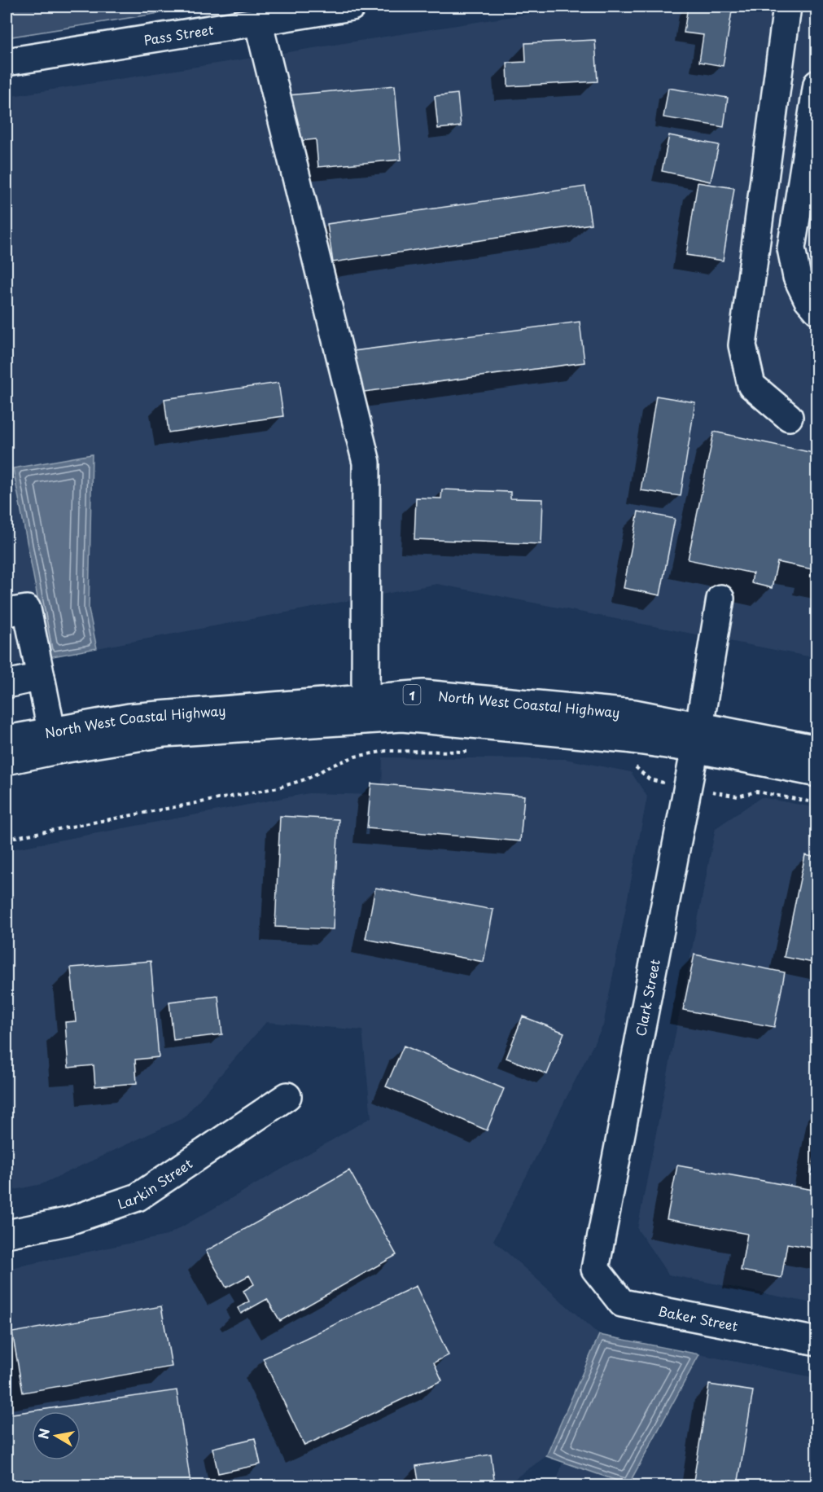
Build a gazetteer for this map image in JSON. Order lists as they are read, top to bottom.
{
  "streets": {
    "main road": [
      "Pass Street",
      "1",
      "North West Coastal Highway",
      "Clark Street",
      "Larkin Street",
      "Baker Street"
    ]
  },
  "crossings": [
    ["North West Coastal Highway", "Clark Street"],
    ["Clark Street", "Baker Street"]
  ],
  "north": "left"
}
